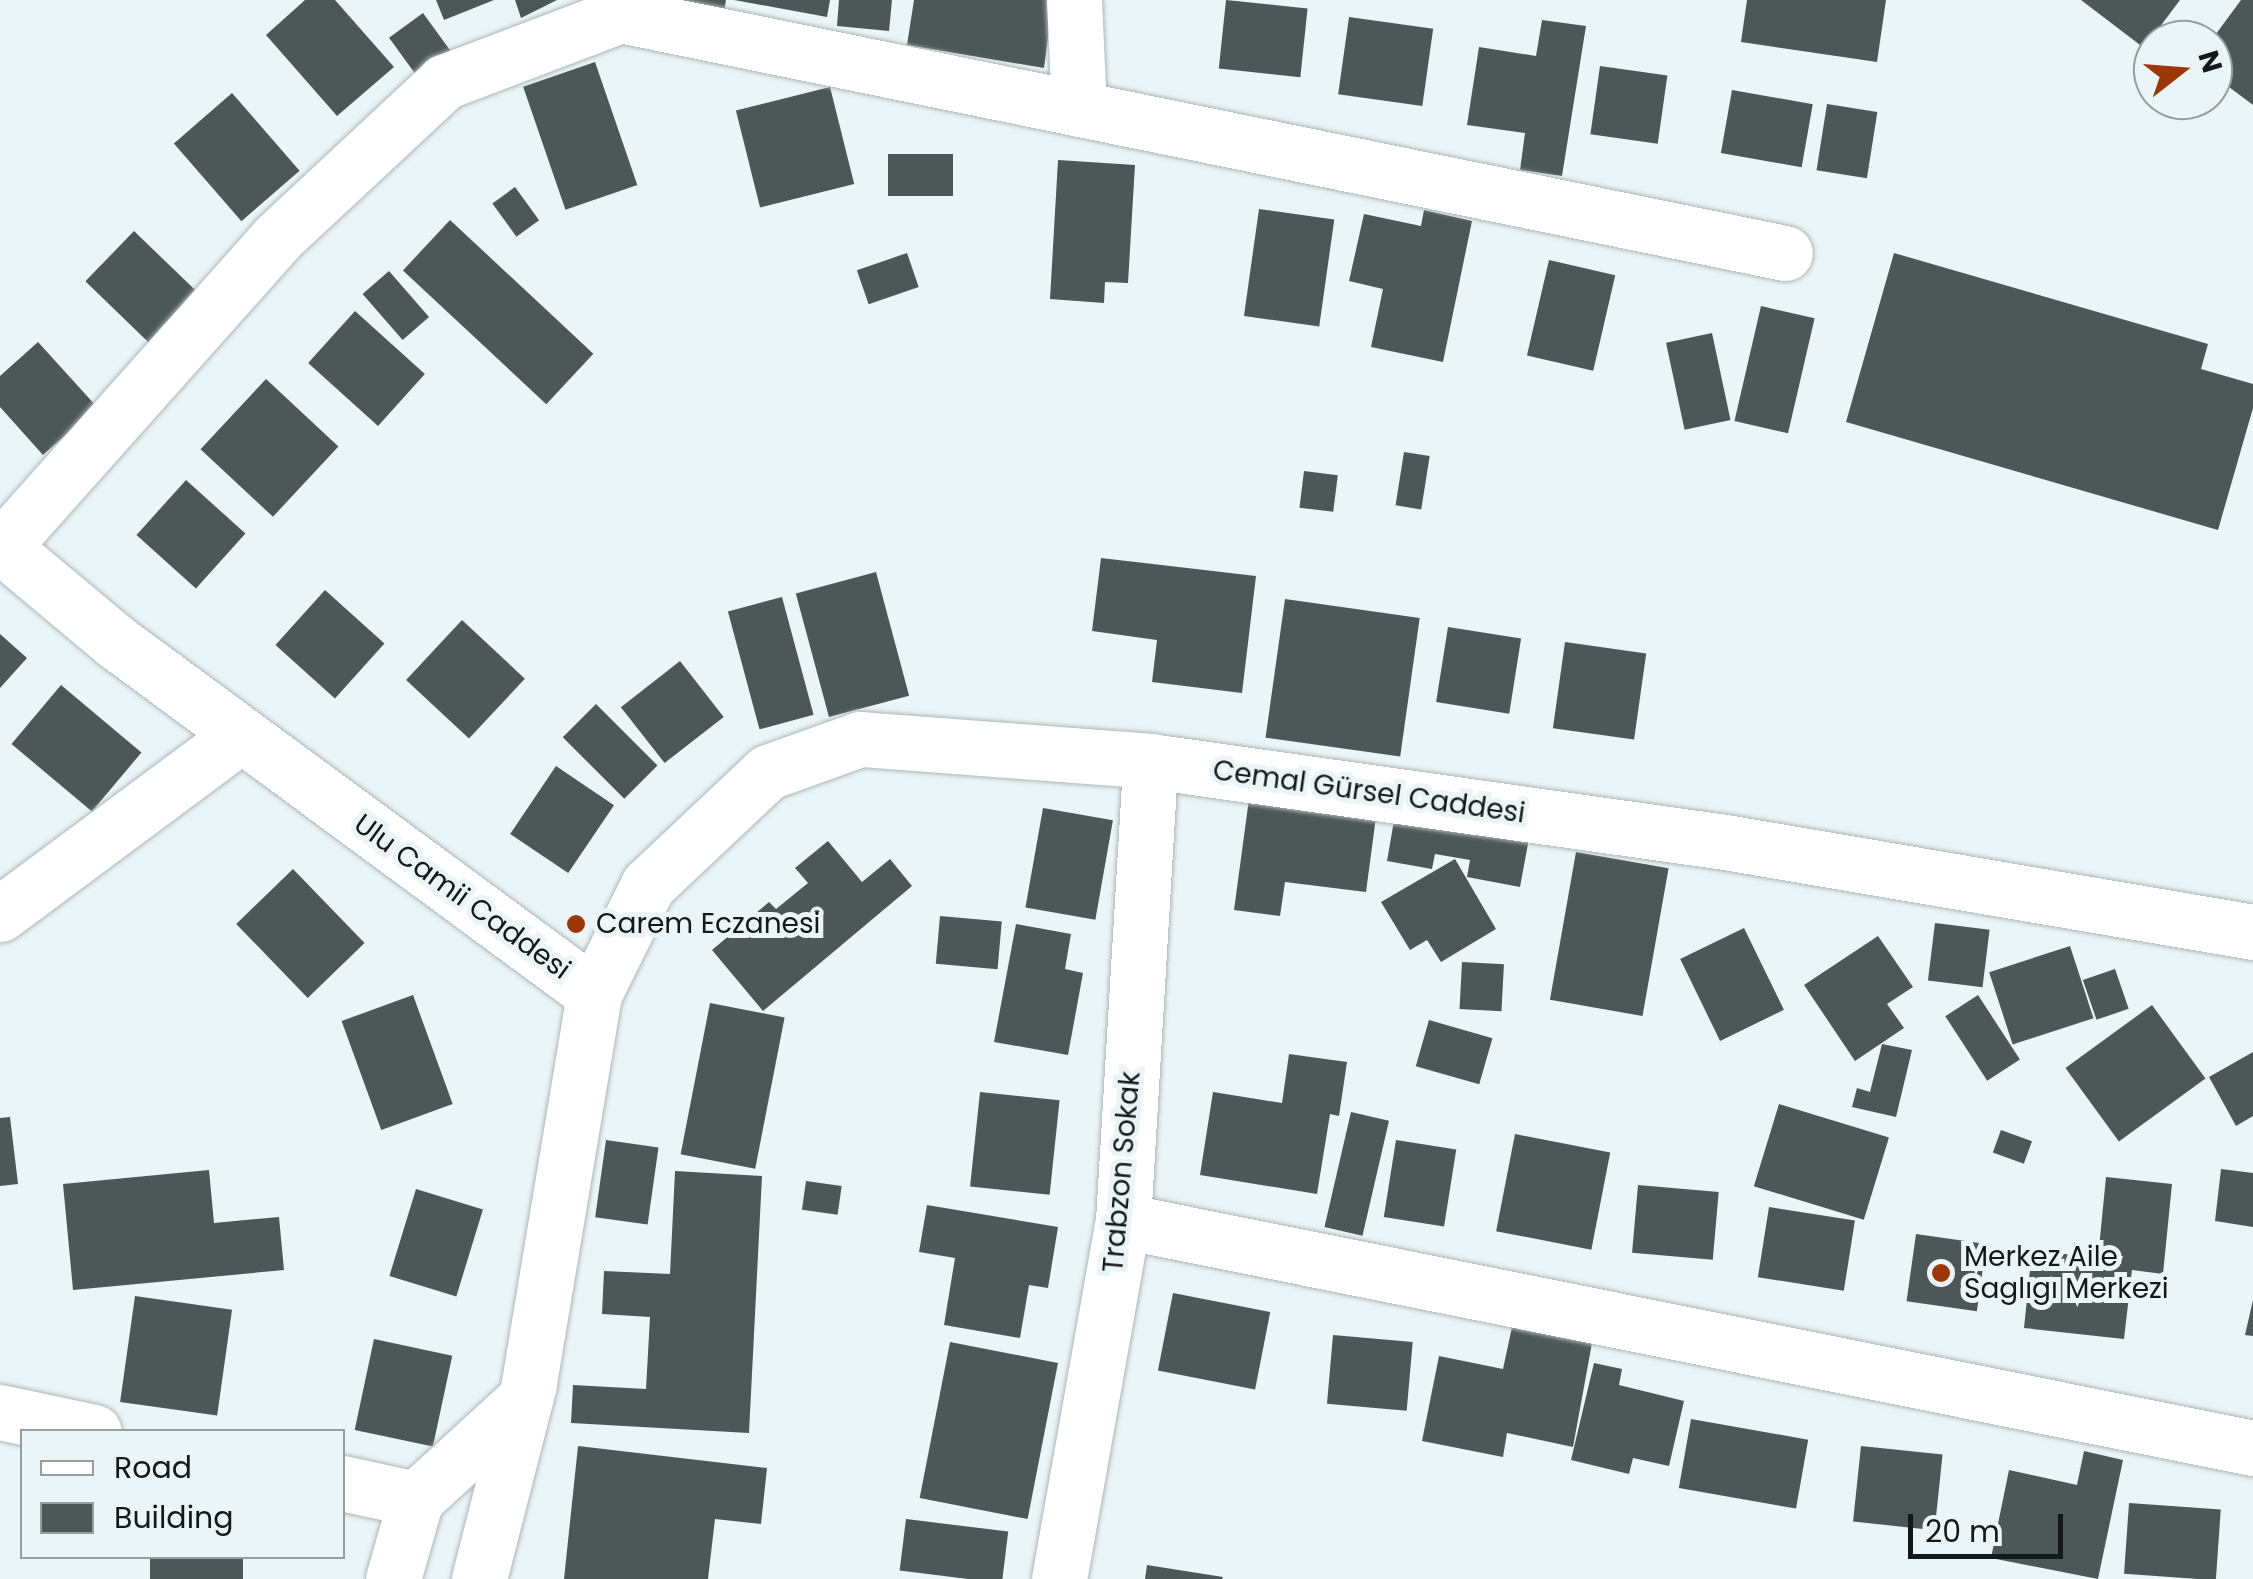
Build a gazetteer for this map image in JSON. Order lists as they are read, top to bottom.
{
  "streets": {
    "street": ["Cemal Gürsel Caddesi", "Ulu Camii Caddesi", "Trabzon Sokak"]
  },
  "crossings": [
    ["Cemal Gürsel Caddesi", "Ulu Camii Caddesi"],
    ["Cemal Gürsel Caddesi", "Trabzon Sokak"]
  ],
  "places": ["Carem Eczanesi", "Merkez Aile Saglıgı Merkezi"],
  "legend": ["Road", "Building"],
  "scale_bar": "20 m",
  "north": "right"
}
